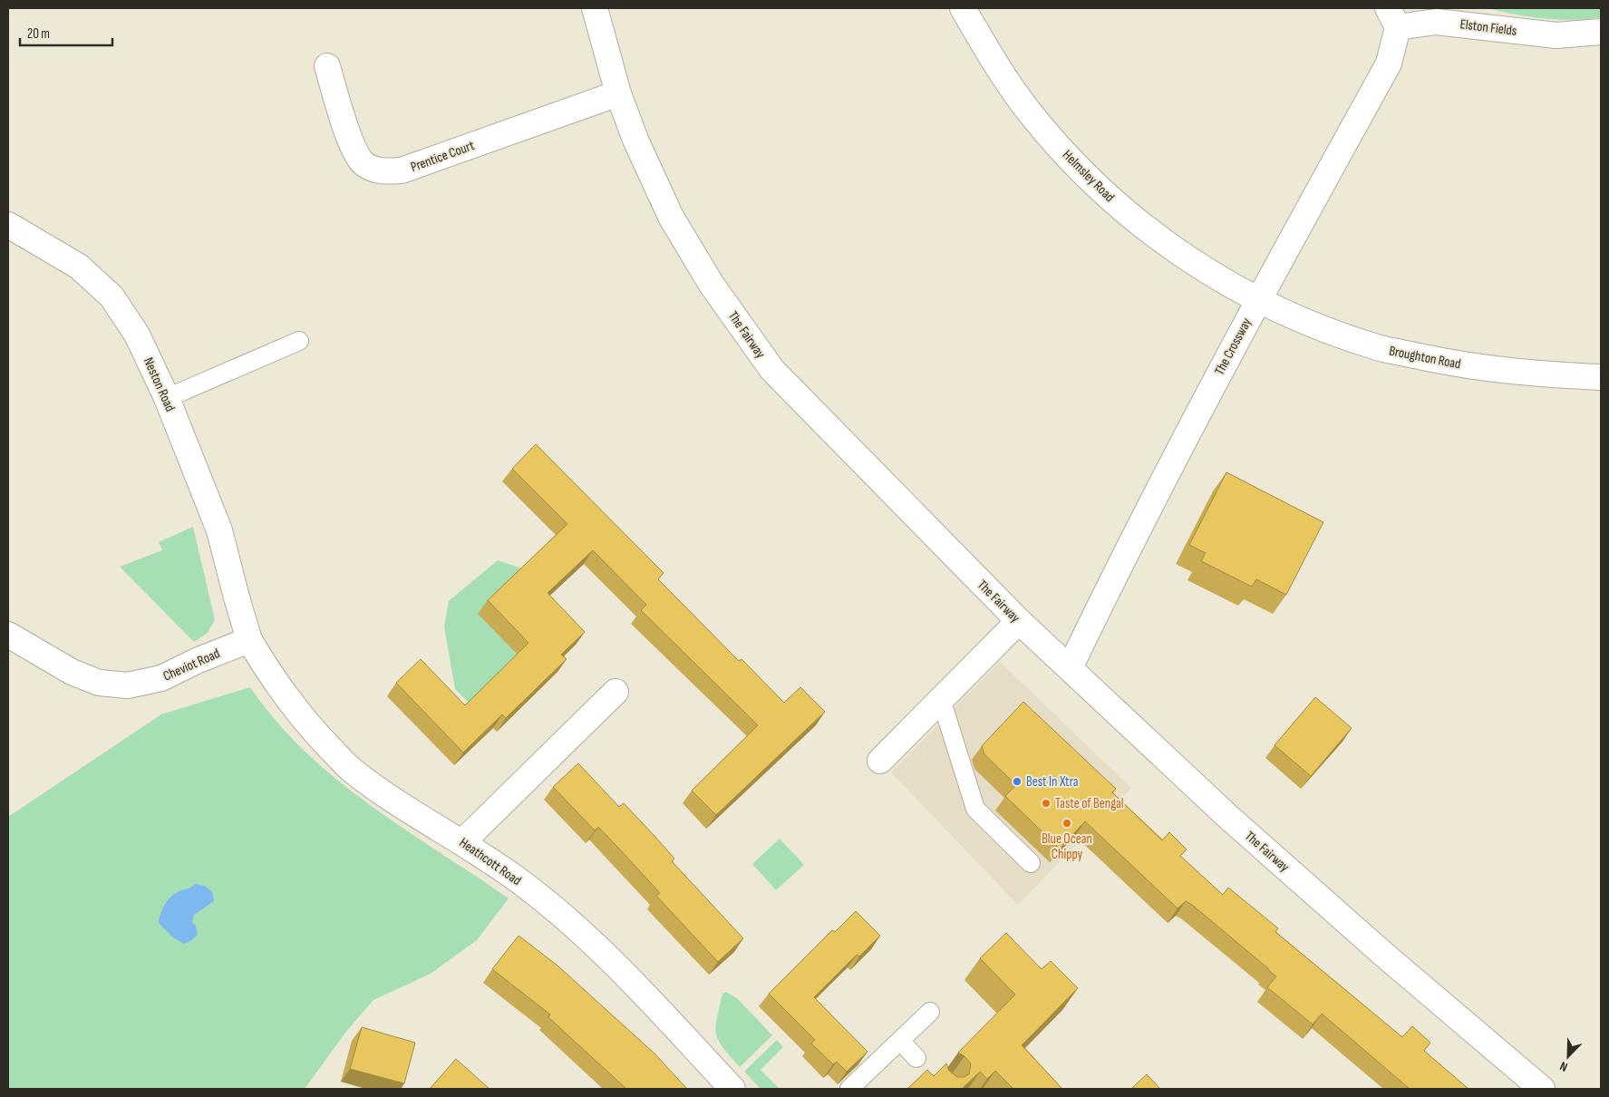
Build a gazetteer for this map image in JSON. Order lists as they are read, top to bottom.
{
  "streets": {
    "street": [
      "Elston Fields",
      "Prentice Court",
      "Helmsley Road",
      "The Fairway",
      "The Crossway",
      "Broughton Road",
      "Neston Road",
      "Cheviot Road",
      "Heathcott Road"
    ]
  },
  "crossings": [
    ["Elston Fields", "The Crossway"],
    ["Prentice Court", "The Fairway"],
    ["Helmsley Road", "The Crossway"],
    ["Helmsley Road", "Broughton Road"],
    ["The Fairway", "The Crossway"],
    ["The Crossway", "Broughton Road"],
    ["Neston Road", "Cheviot Road"],
    ["Neston Road", "Heathcott Road"],
    ["Cheviot Road", "Heathcott Road"]
  ],
  "places": ["Best In Xtra", "Taste of Bengal", "Blue Ocean Chippy"],
  "scale_bar": "20 m",
  "north": "bottom left"
}
